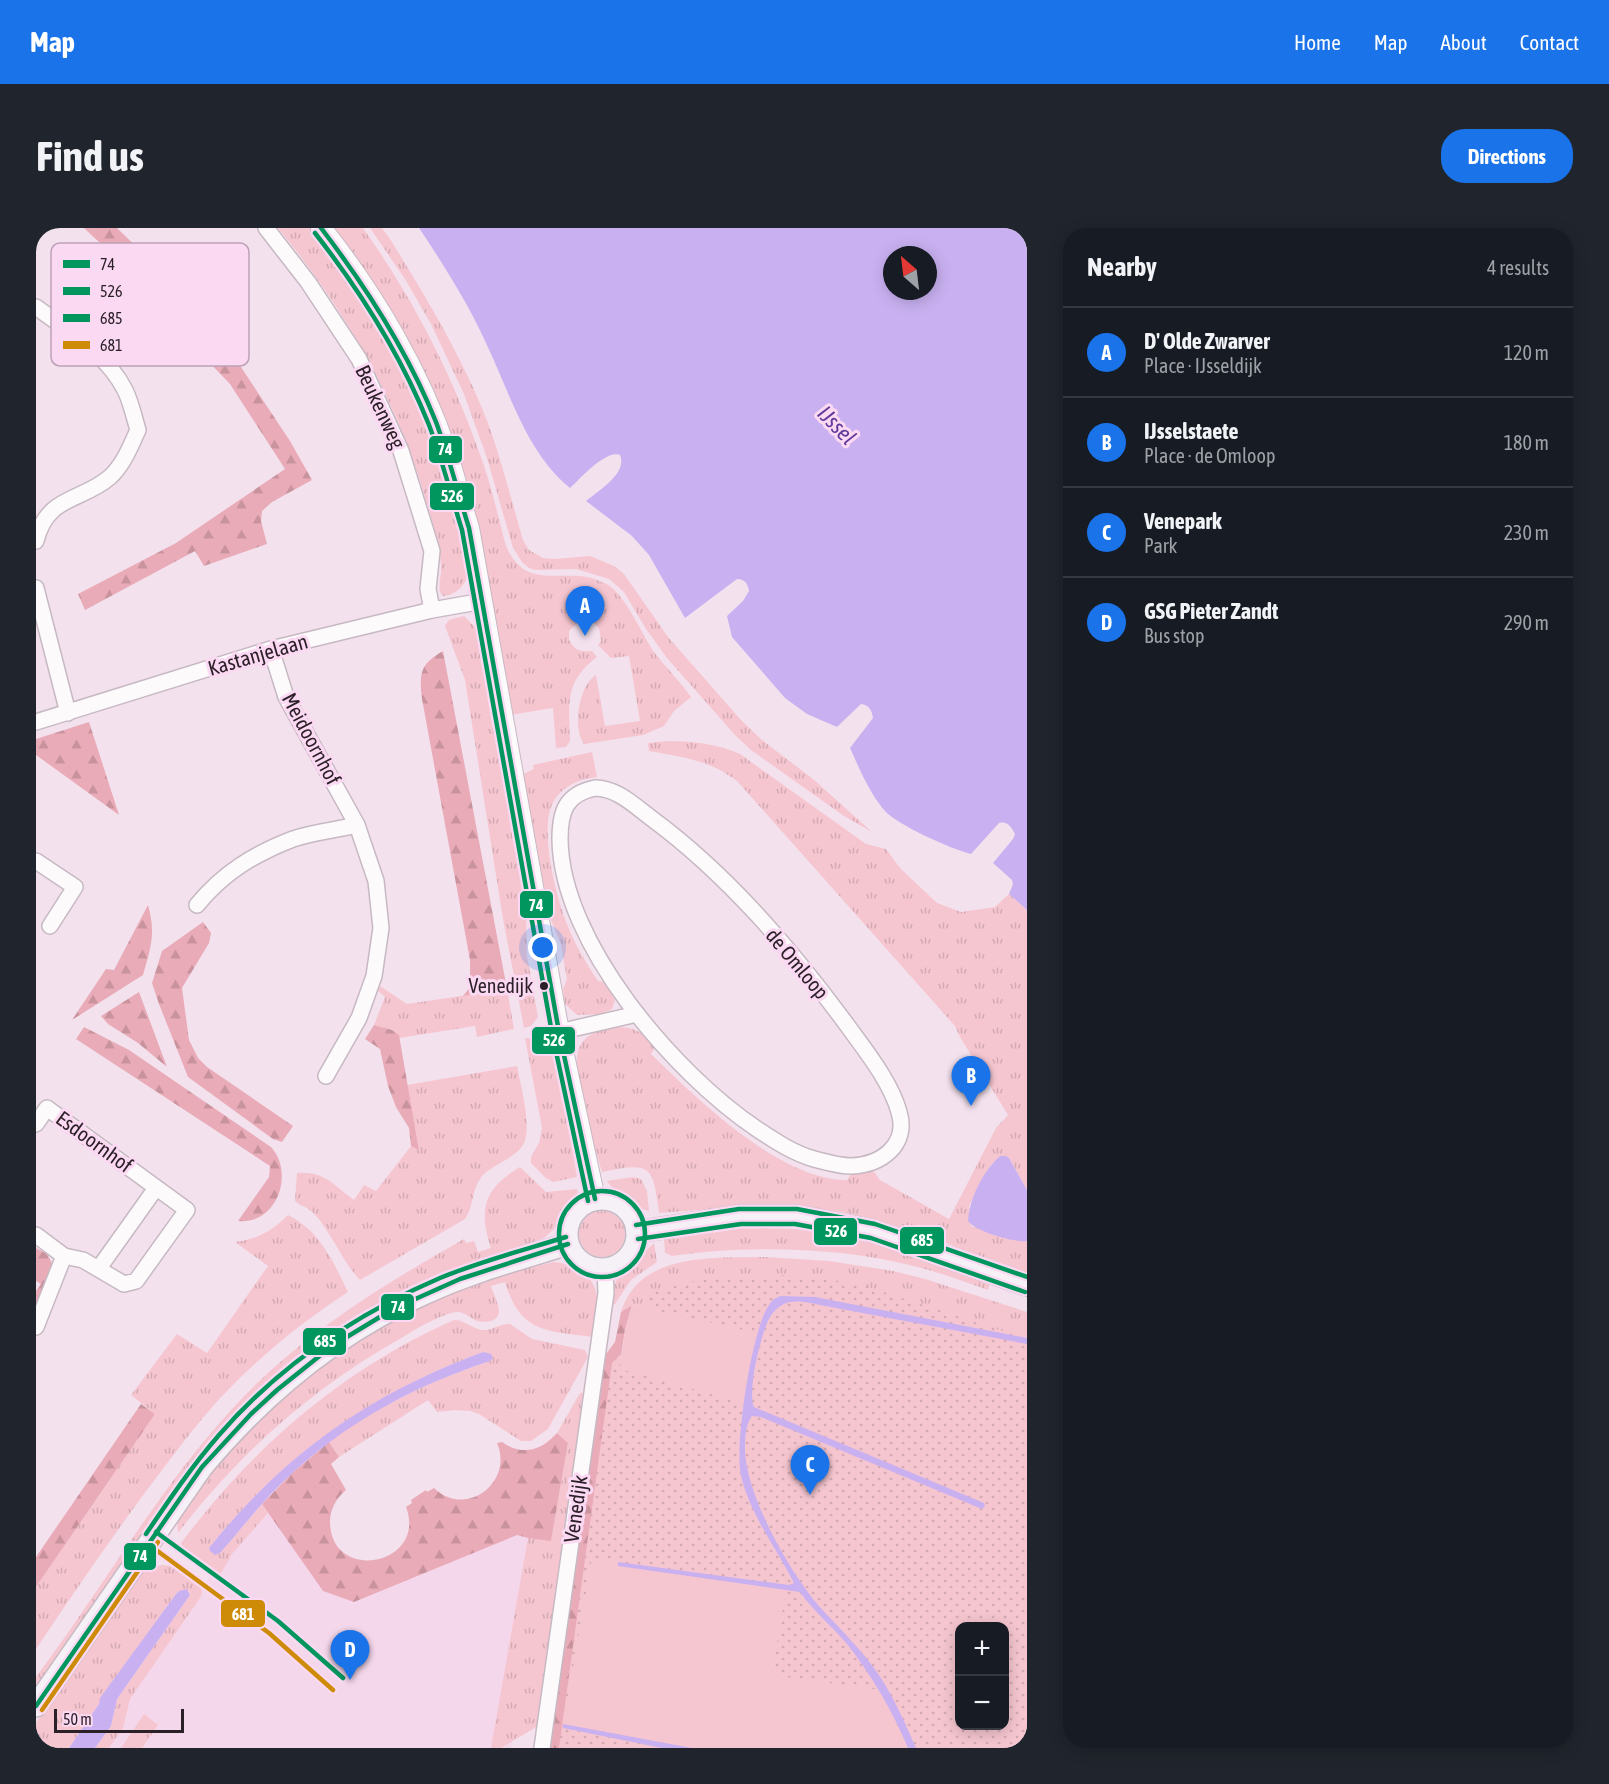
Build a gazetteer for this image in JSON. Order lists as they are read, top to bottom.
{
  "streets": {
    "street": [
      "Beukenweg",
      "Kastanjelaan",
      "Meidoornhof",
      "de Omloop",
      "Esdoornhof",
      "Venedijk"
    ]
  },
  "crossings": [
    ["Beukenweg", "Kastanjelaan"],
    ["Kastanjelaan", "Meidoornhof"]
  ],
  "water": ["IJssel"],
  "places": ["Venedijk"],
  "lines": [
    "transit line 74",
    "transit line 526",
    "transit line 685",
    "transit line 681"
  ],
  "legend": [
    "74",
    "526",
    "685",
    "681"
  ],
  "scale_bar": "50 m",
  "north": "top left",
  "page": {
    "header": "Map",
    "nav": [
      "Home",
      "Map",
      "About",
      "Contact"
    ],
    "buttons": "Directions",
    "title": "Find us",
    "heading": ["Nearby", "4 results"],
    "list": [
      {
        "mark": "A",
        "name": "D' Olde Zwarver",
        "note": "Place · IJsseldijk",
        "value": "120 m"
      },
      {
        "mark": "B",
        "name": "IJsselstaete",
        "note": "Place · de Omloop",
        "value": "180 m"
      },
      {
        "mark": "C",
        "name": "Venepark",
        "note": "Park",
        "value": "230 m"
      },
      {
        "mark": "D",
        "name": "GSG Pieter Zandt",
        "note": "Bus stop",
        "value": "290 m"
      }
    ],
    "pins": [
      "A",
      "B",
      "C",
      "D"
    ],
    "map_buttons": ["+", "−"],
    "scale": "50 m"
  }
}
